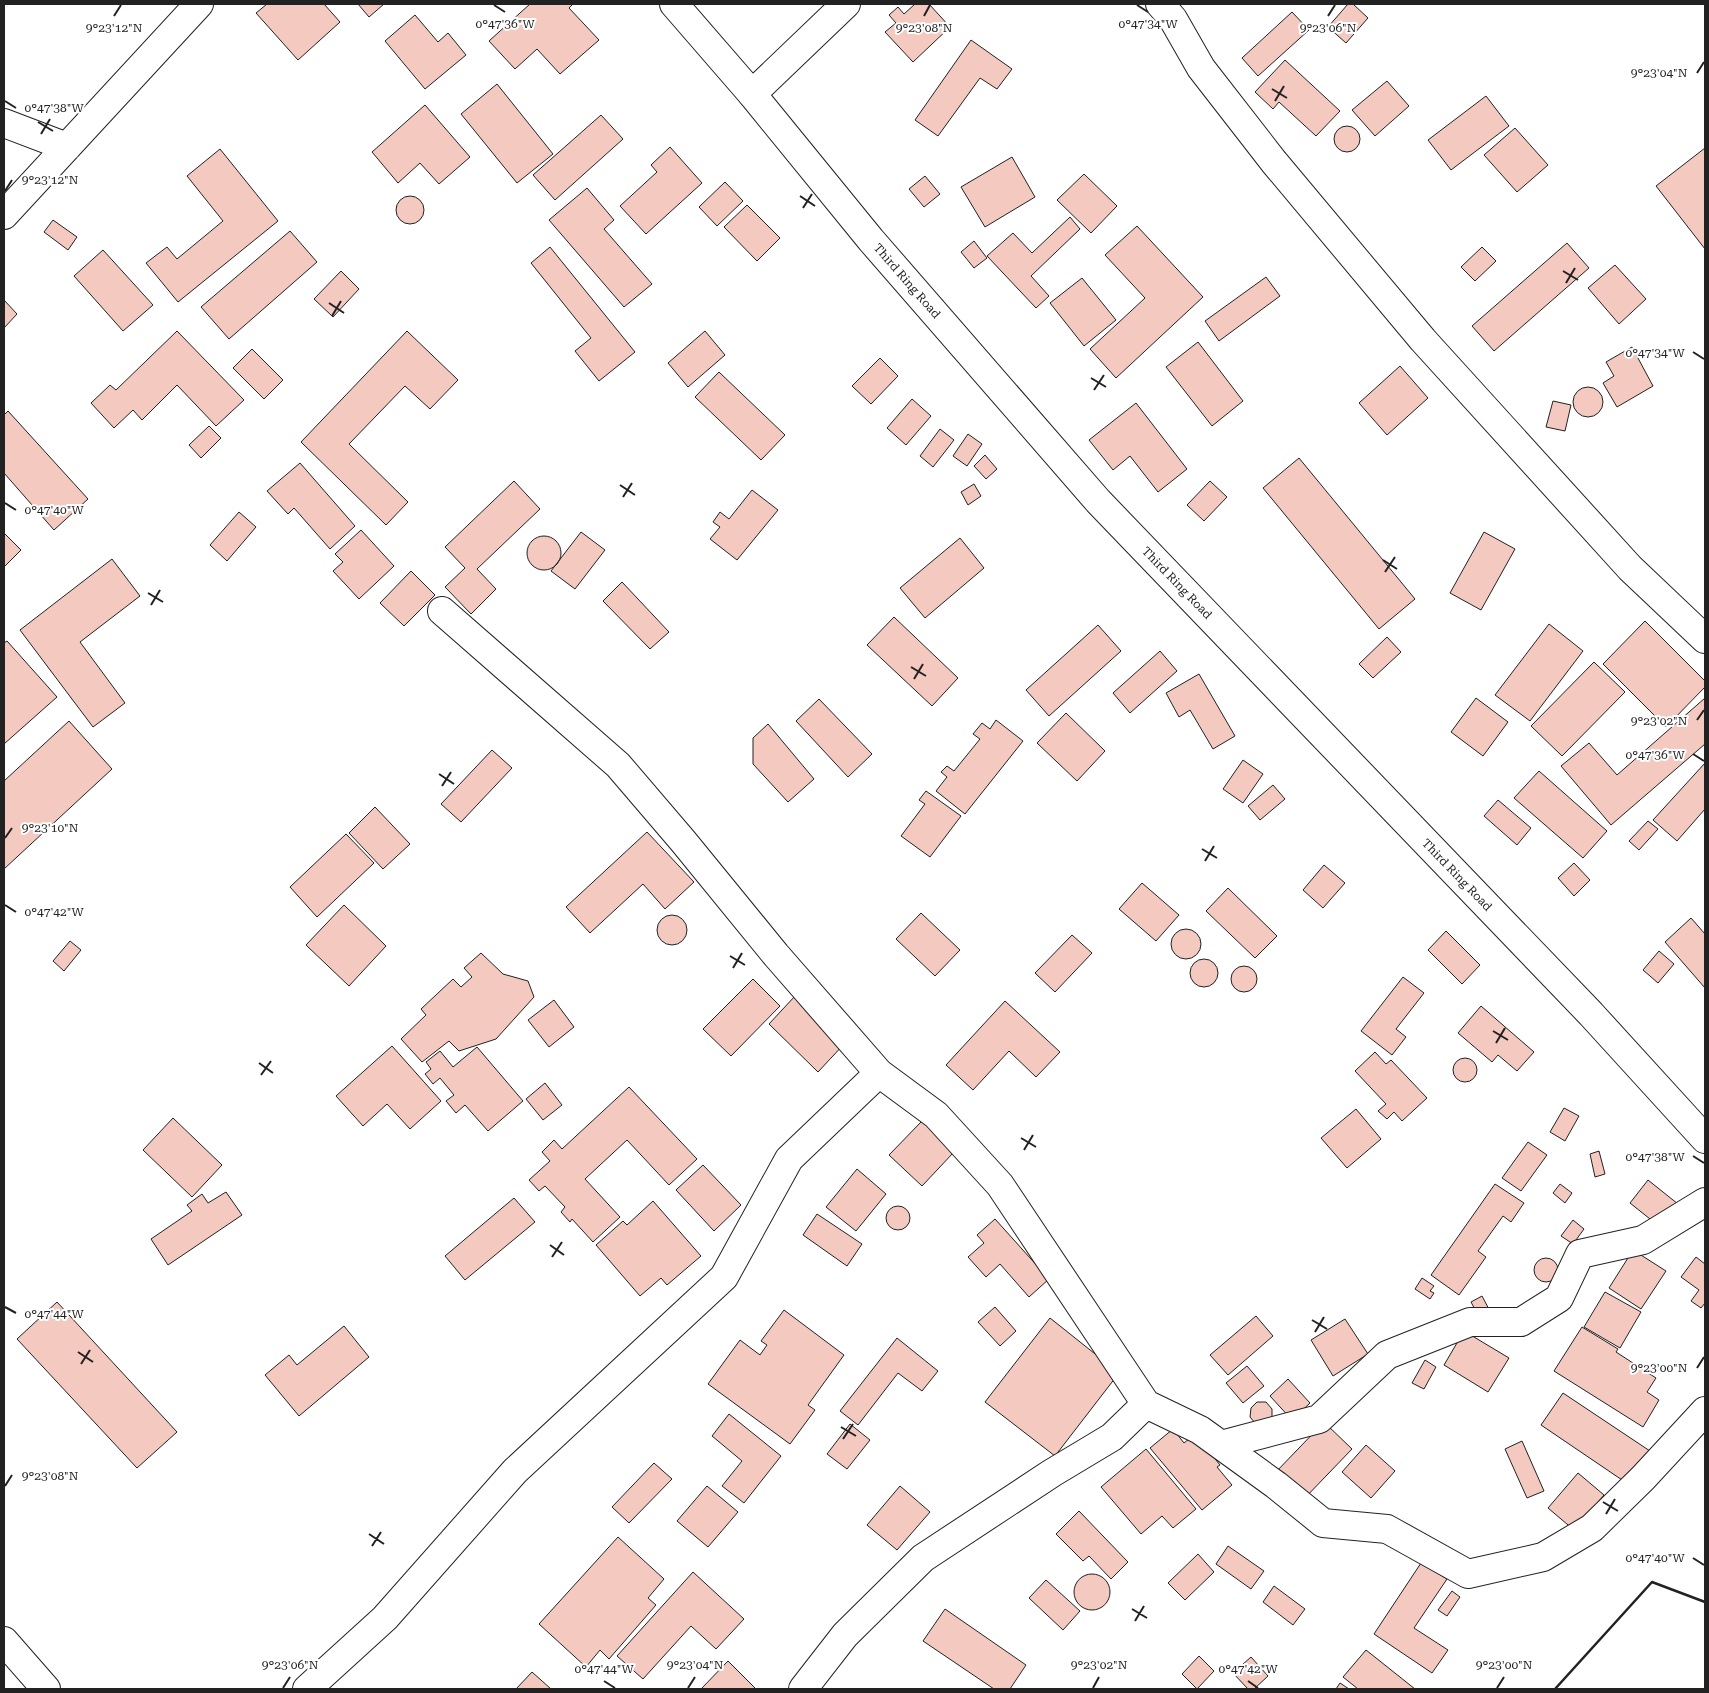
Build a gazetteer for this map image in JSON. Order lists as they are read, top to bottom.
{
  "streets": {
    "street": ["Third Ring Road"]
  },
  "coordinates": [
    "0°47'36\"W",
    "0°47'34\"W",
    "9°23'12\"N",
    "9°23'08\"N",
    "9°23'06\"N",
    "9°23'04\"N",
    "0°47'38\"W",
    "0°47'40\"W",
    "9°23'02\"N",
    "9°23'10\"N",
    "0°47'42\"W",
    "0°47'44\"W",
    "9°23'00\"N"
  ]
}
